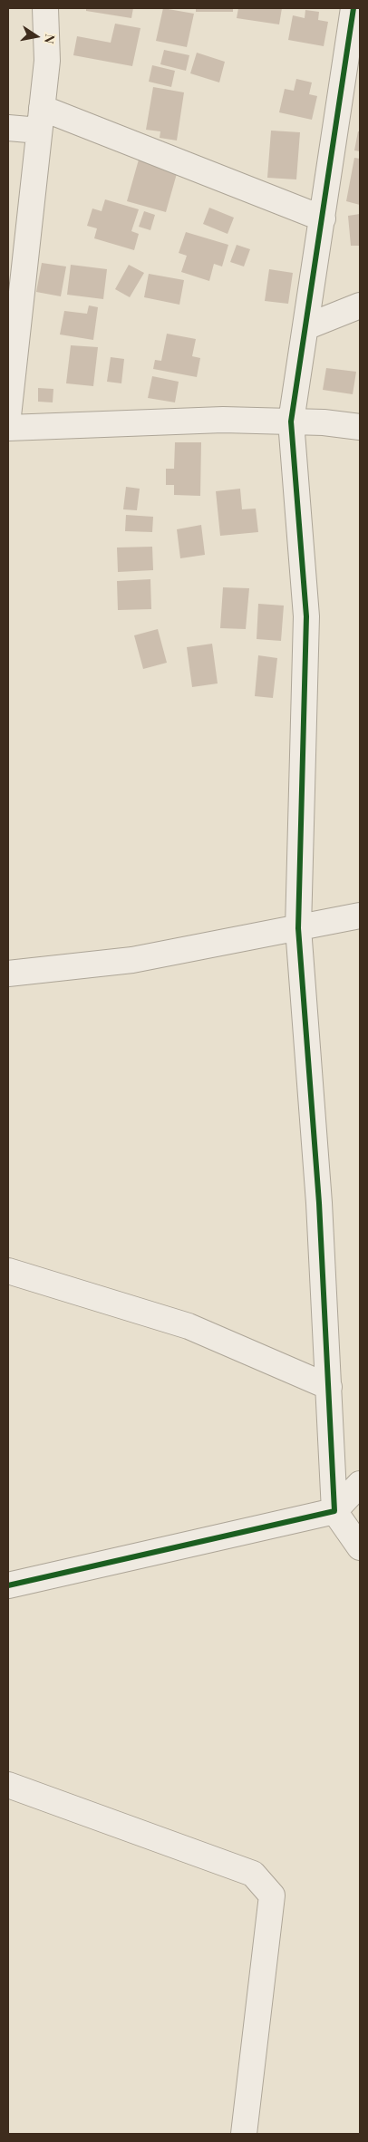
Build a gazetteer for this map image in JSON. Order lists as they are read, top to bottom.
{
  "north": "right"
}
